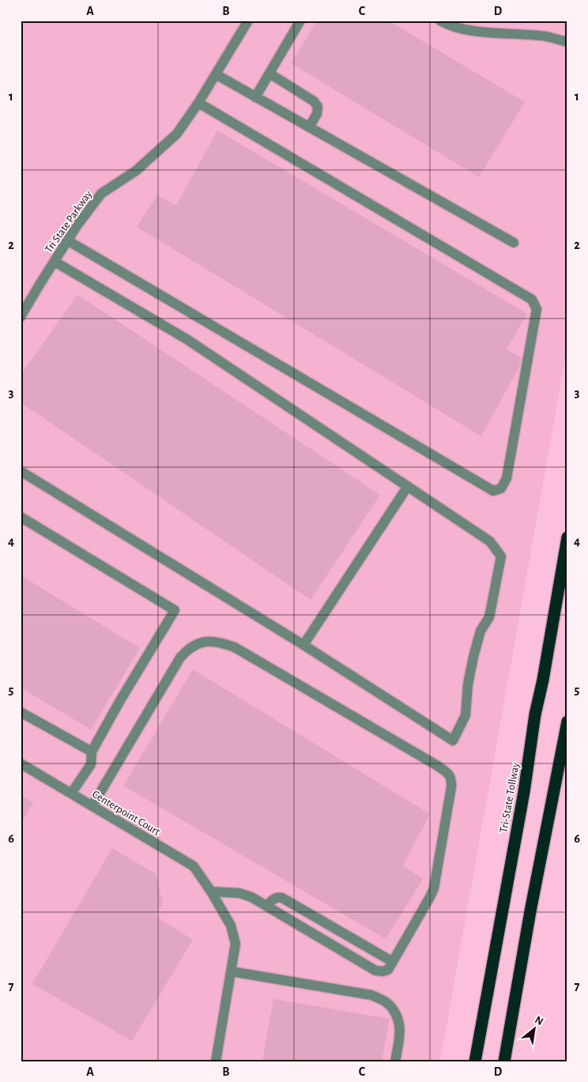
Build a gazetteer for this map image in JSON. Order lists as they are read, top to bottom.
{
  "streets": {
    "highway": ["Tri-State Tollway"],
    "street": ["Tri State Parkway", "Centerpoint Court"]
  },
  "north": "top right",
  "grid": {
    "columns": [
      "A",
      "B",
      "C",
      "D"
    ],
    "rows": [
      "1",
      "2",
      "3",
      "4",
      "5",
      "6",
      "7"
    ]
  }
}
